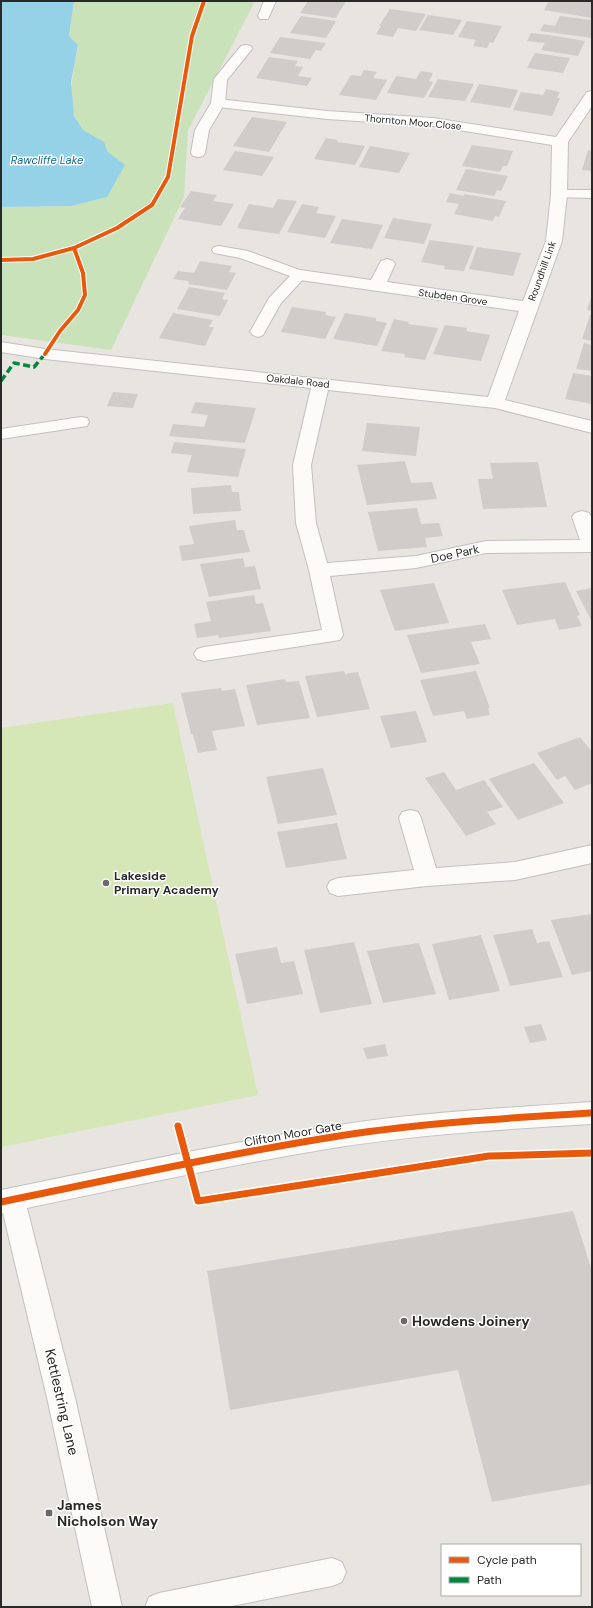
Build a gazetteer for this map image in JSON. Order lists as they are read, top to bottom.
{
  "streets": {
    "street": [
      "Thornton Moor Close",
      "Roundhill Link",
      "Stubden Grove",
      "Oakdale Road",
      "Doe Park",
      "Clifton Moor Gate",
      "Kettlestring Lane"
    ]
  },
  "crossings": [
    ["Thornton Moor Close", "Roundhill Link"],
    ["Roundhill Link", "Stubden Grove"],
    ["Roundhill Link", "Oakdale Road"],
    ["Clifton Moor Gate", "Kettlestring Lane"]
  ],
  "water": ["Rawcliffe Lake"],
  "places": {
    "other": ["Lakeside Primary Academy", "Howdens Joinery"],
    "transit": ["James Nicholson Way"]
  },
  "legend": ["Cycle path", "Path"]
}
